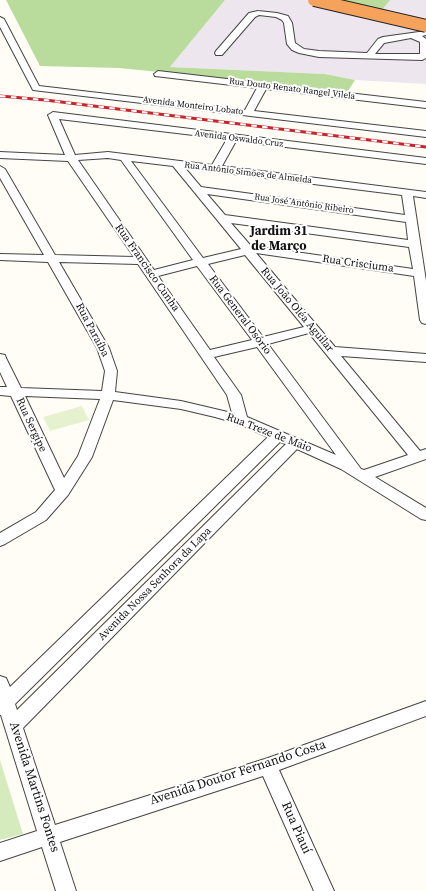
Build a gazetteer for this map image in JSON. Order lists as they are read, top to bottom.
{
  "streets": {
    "street": [
      "Rua Douto Renato Rangel Vilela",
      "Avenida Monteiro Lobato",
      "Avenida Oswaldo Cruz",
      "Rua Antônio Simões de Almeida",
      "Rua José Antônio Ribeiro",
      "Rua Crisciuma",
      "Rua Francisco Cunha",
      "Rua João Oléa Aguilar",
      "Rua General Osório",
      "Rua Paraíba",
      "Rua Sergípe",
      "Rua Treze de Maio",
      "Avenida Nossa Senhora da Lapa",
      "Avenida Doutor Fernando Costa",
      "Avenida Martins Fontes",
      "Rua Piauí"
    ]
  },
  "crossings": [
    ["Avenida Oswaldo Cruz", "Rua Francisco Cunha"],
    ["Rua Antônio Simões de Almeida", "Rua Francisco Cunha"],
    ["Rua Antônio Simões de Almeida", "Rua João Oléa Aguilar"],
    ["Rua Antônio Simões de Almeida", "Rua General Osório"],
    ["Rua José Antônio Ribeiro", "Rua João Oléa Aguilar"],
    ["Rua Crisciuma", "Rua Francisco Cunha"],
    ["Rua Crisciuma", "Rua João Oléa Aguilar"],
    ["Rua Crisciuma", "Rua General Osório"],
    ["Rua Francisco Cunha", "Rua Treze de Maio"],
    ["Rua General Osório", "Rua Treze de Maio"],
    ["Rua Paraíba", "Rua Sergípe"],
    ["Rua Paraíba", "Rua Treze de Maio"],
    ["Rua Sergípe", "Rua Treze de Maio"],
    ["Rua Treze de Maio", "Avenida Nossa Senhora da Lapa"],
    ["Avenida Nossa Senhora da Lapa", "Avenida Martins Fontes"],
    ["Avenida Doutor Fernando Costa", "Avenida Martins Fontes"],
    ["Avenida Doutor Fernando Costa", "Rua Piauí"]
  ],
  "districts": ["Jardim 31 de Março"]
}
